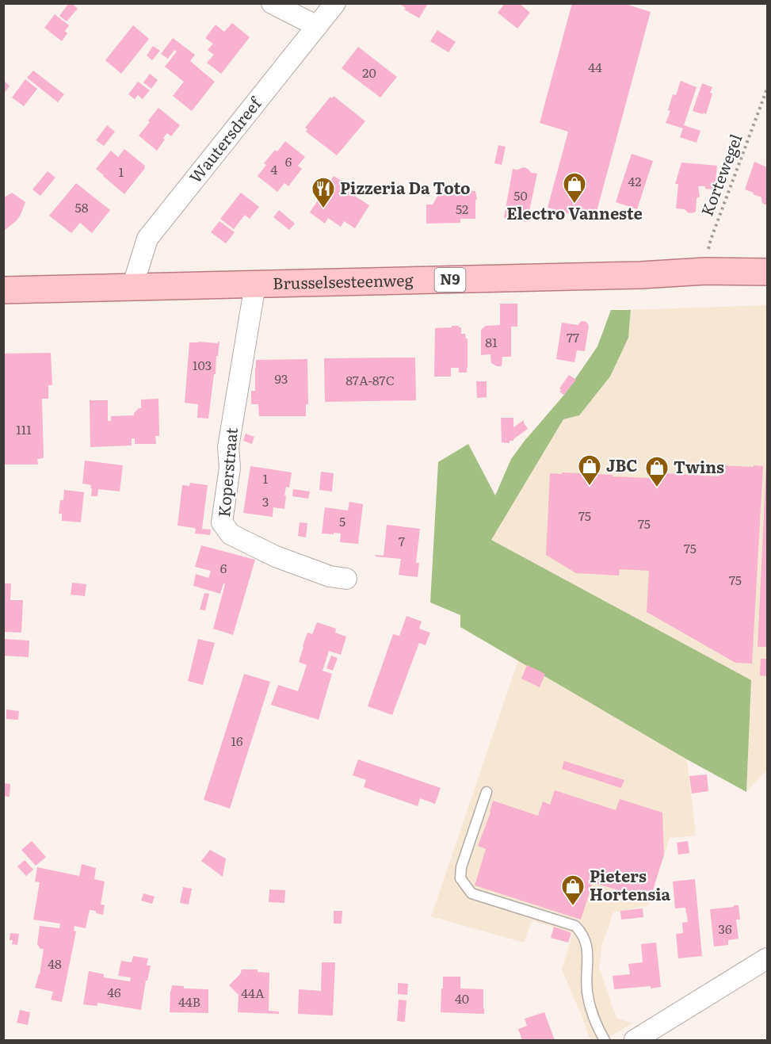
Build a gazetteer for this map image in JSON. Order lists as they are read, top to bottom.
{
  "streets": {
    "main road": ["N9", "Brusselsesteenweg"],
    "street": ["Wautersdreef", "Koperstraat"],
    "path": ["Kortewegel"]
  },
  "crossings": [
    ["Wautersdreef", "Brusselsesteenweg"],
    ["Kortewegel", "Brusselsesteenweg"],
    ["Brusselsesteenweg", "Koperstraat"]
  ],
  "places": {
    "shop": [
      "Electro Vanneste",
      "JBC",
      "Twins",
      "Pieters Hortensia"
    ],
    "restaurant": ["Pizzeria Da Toto"]
  },
  "house_numbers": [
    "44",
    "20",
    "6",
    "4",
    "1",
    "42",
    "50",
    "58",
    "52",
    "77",
    "81",
    "103",
    "93",
    "87A-87C",
    "111",
    "1",
    "3",
    "75",
    "5",
    "75",
    "7",
    "75",
    "6",
    "75",
    "16",
    "36",
    "48",
    "46",
    "44A",
    "40",
    "44B"
  ]
}
